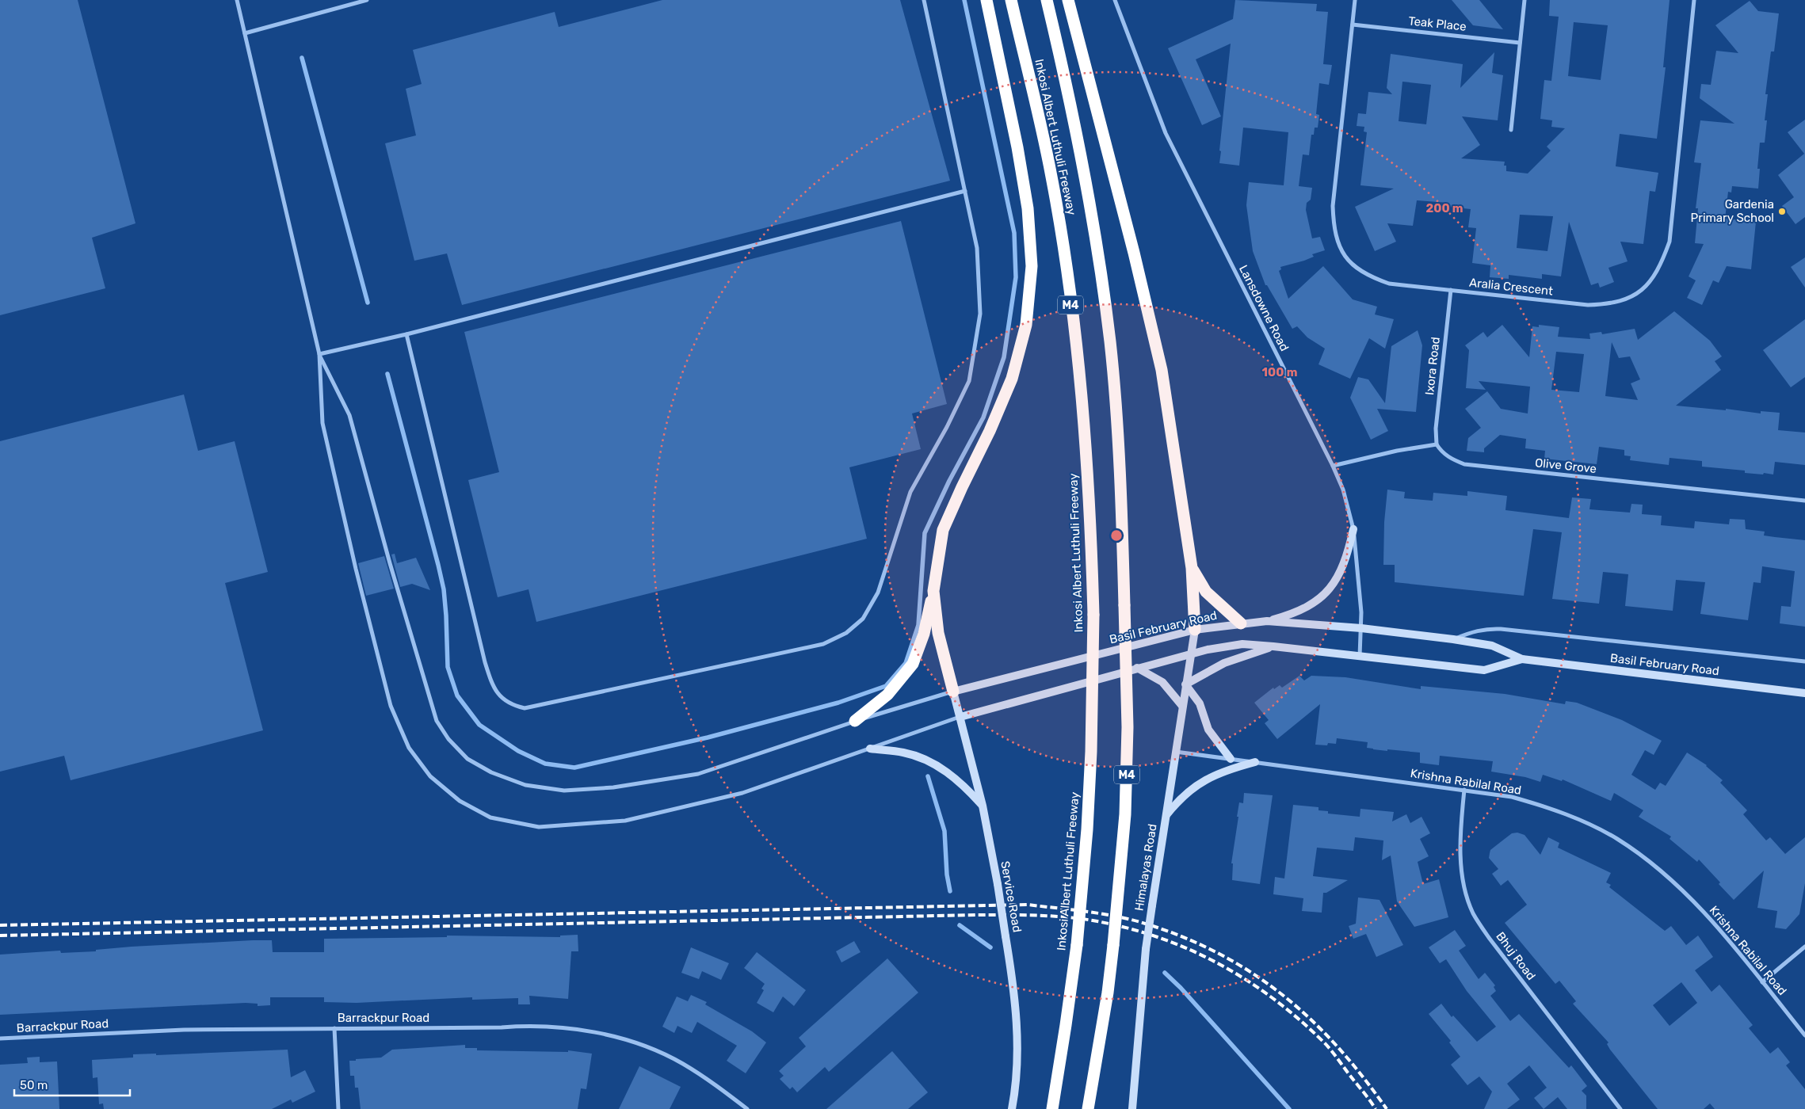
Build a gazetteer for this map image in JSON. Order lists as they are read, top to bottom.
{
  "streets": {
    "highway": ["Inkosi Albert Luthuli Freeway", "M4"],
    "street": [
      "Teak Place",
      "Aralia Crescent",
      "Lansdowne Road",
      "Ixora Road",
      "Olive Grove",
      "Basil February Road",
      "Krishna Rabilal Road",
      "Himalayas Road",
      "Service Road",
      "Bhuj Road",
      "Barrackpur Road"
    ]
  },
  "crossings": [
    ["Teak Place", "Aralia Crescent"],
    ["Aralia Crescent", "Ixora Road"],
    ["Lansdowne Road", "Basil February Road"],
    ["Ixora Road", "Olive Grove"],
    ["Basil February Road", "Himalayas Road"],
    ["Basil February Road", "Service Road"],
    ["Krishna Rabilal Road", "Himalayas Road"],
    ["Krishna Rabilal Road", "Bhuj Road"]
  ],
  "places": ["Gardenia Primary School"],
  "scale_bar": "50 m",
  "rings": ["200 m", "100 m"]
}
